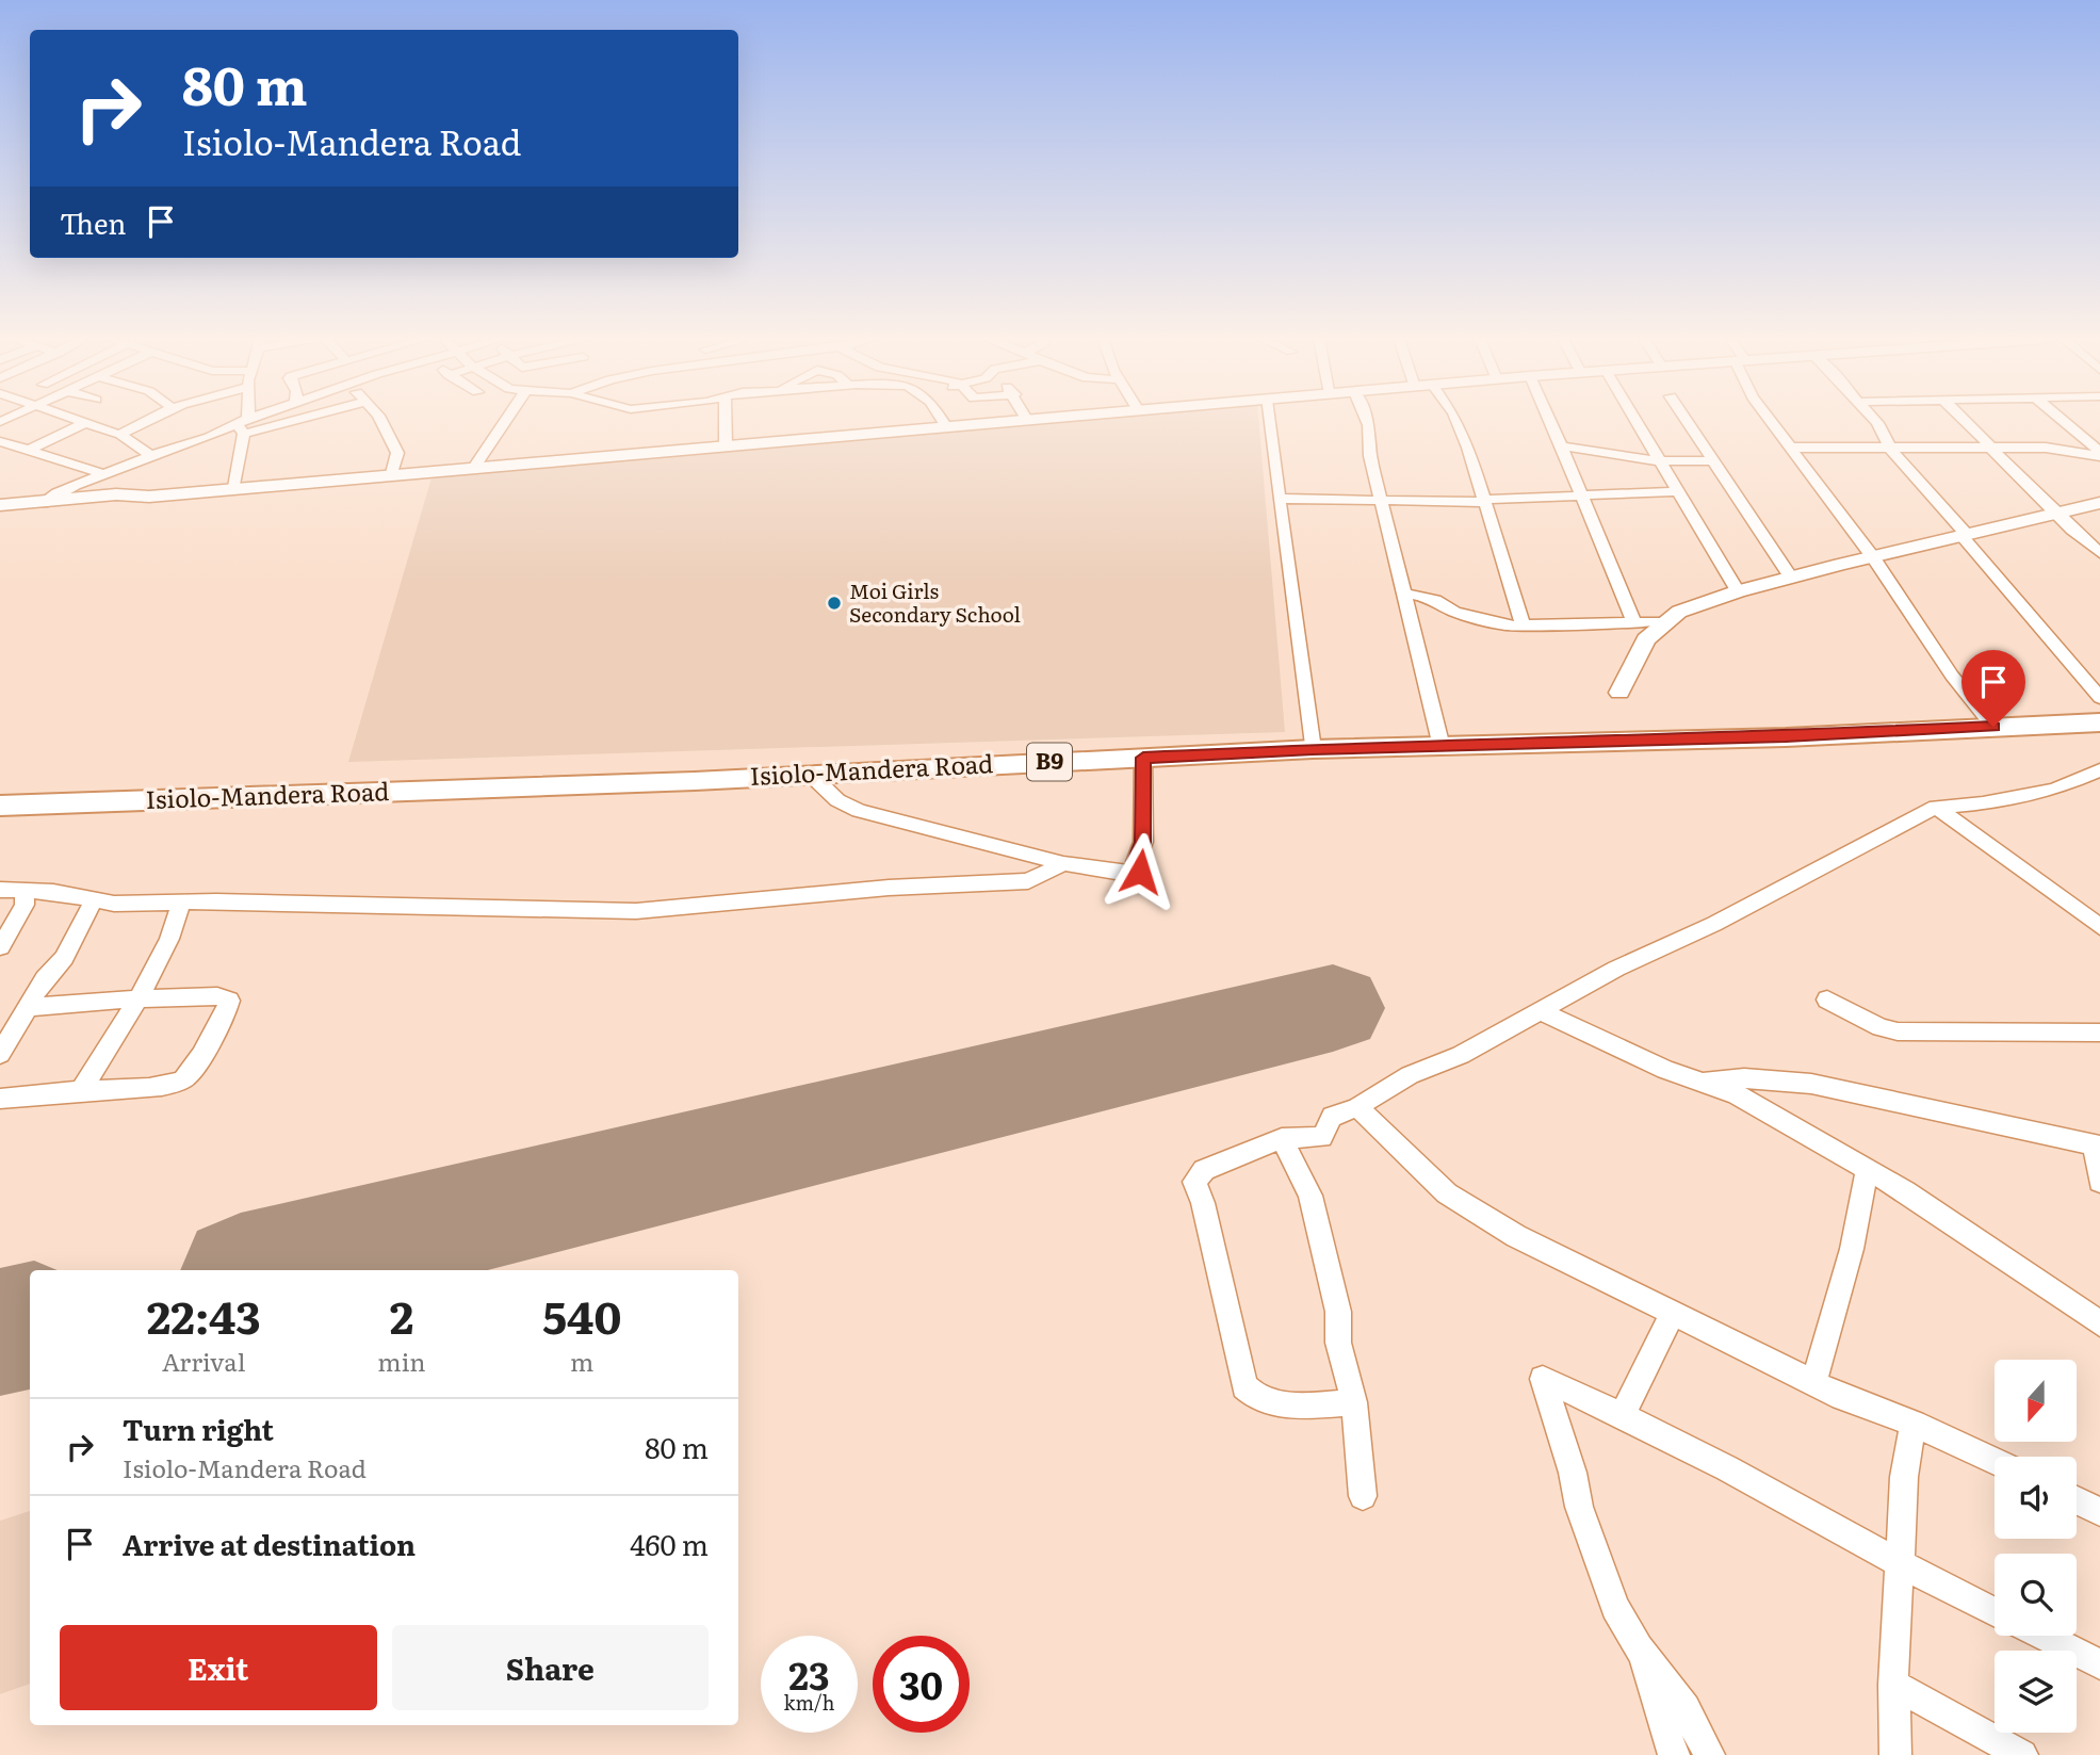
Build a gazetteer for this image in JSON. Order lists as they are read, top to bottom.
{
  "streets": {
    "highway": ["B9", "Isiolo-Mandera Road"]
  },
  "places": ["Moi Girls Secondary School"],
  "north": "bottom",
  "page": {
    "turn": ["80 m", "Isiolo-Mandera Road"],
    "then": "Then",
    "eta": [
      "22:43",
      "Arrival",
      "2",
      "min",
      "540",
      "m"
    ],
    "list": [
      {
        "name": "Turn right",
        "note": "Isiolo-Mandera Road",
        "value": "80 m"
      },
      {
        "name": "Arrive at destination",
        "value": "460 m"
      }
    ],
    "buttons": ["Exit", "Share"],
    "speed": "23 km/h",
    "limit": "30"
  }
}
